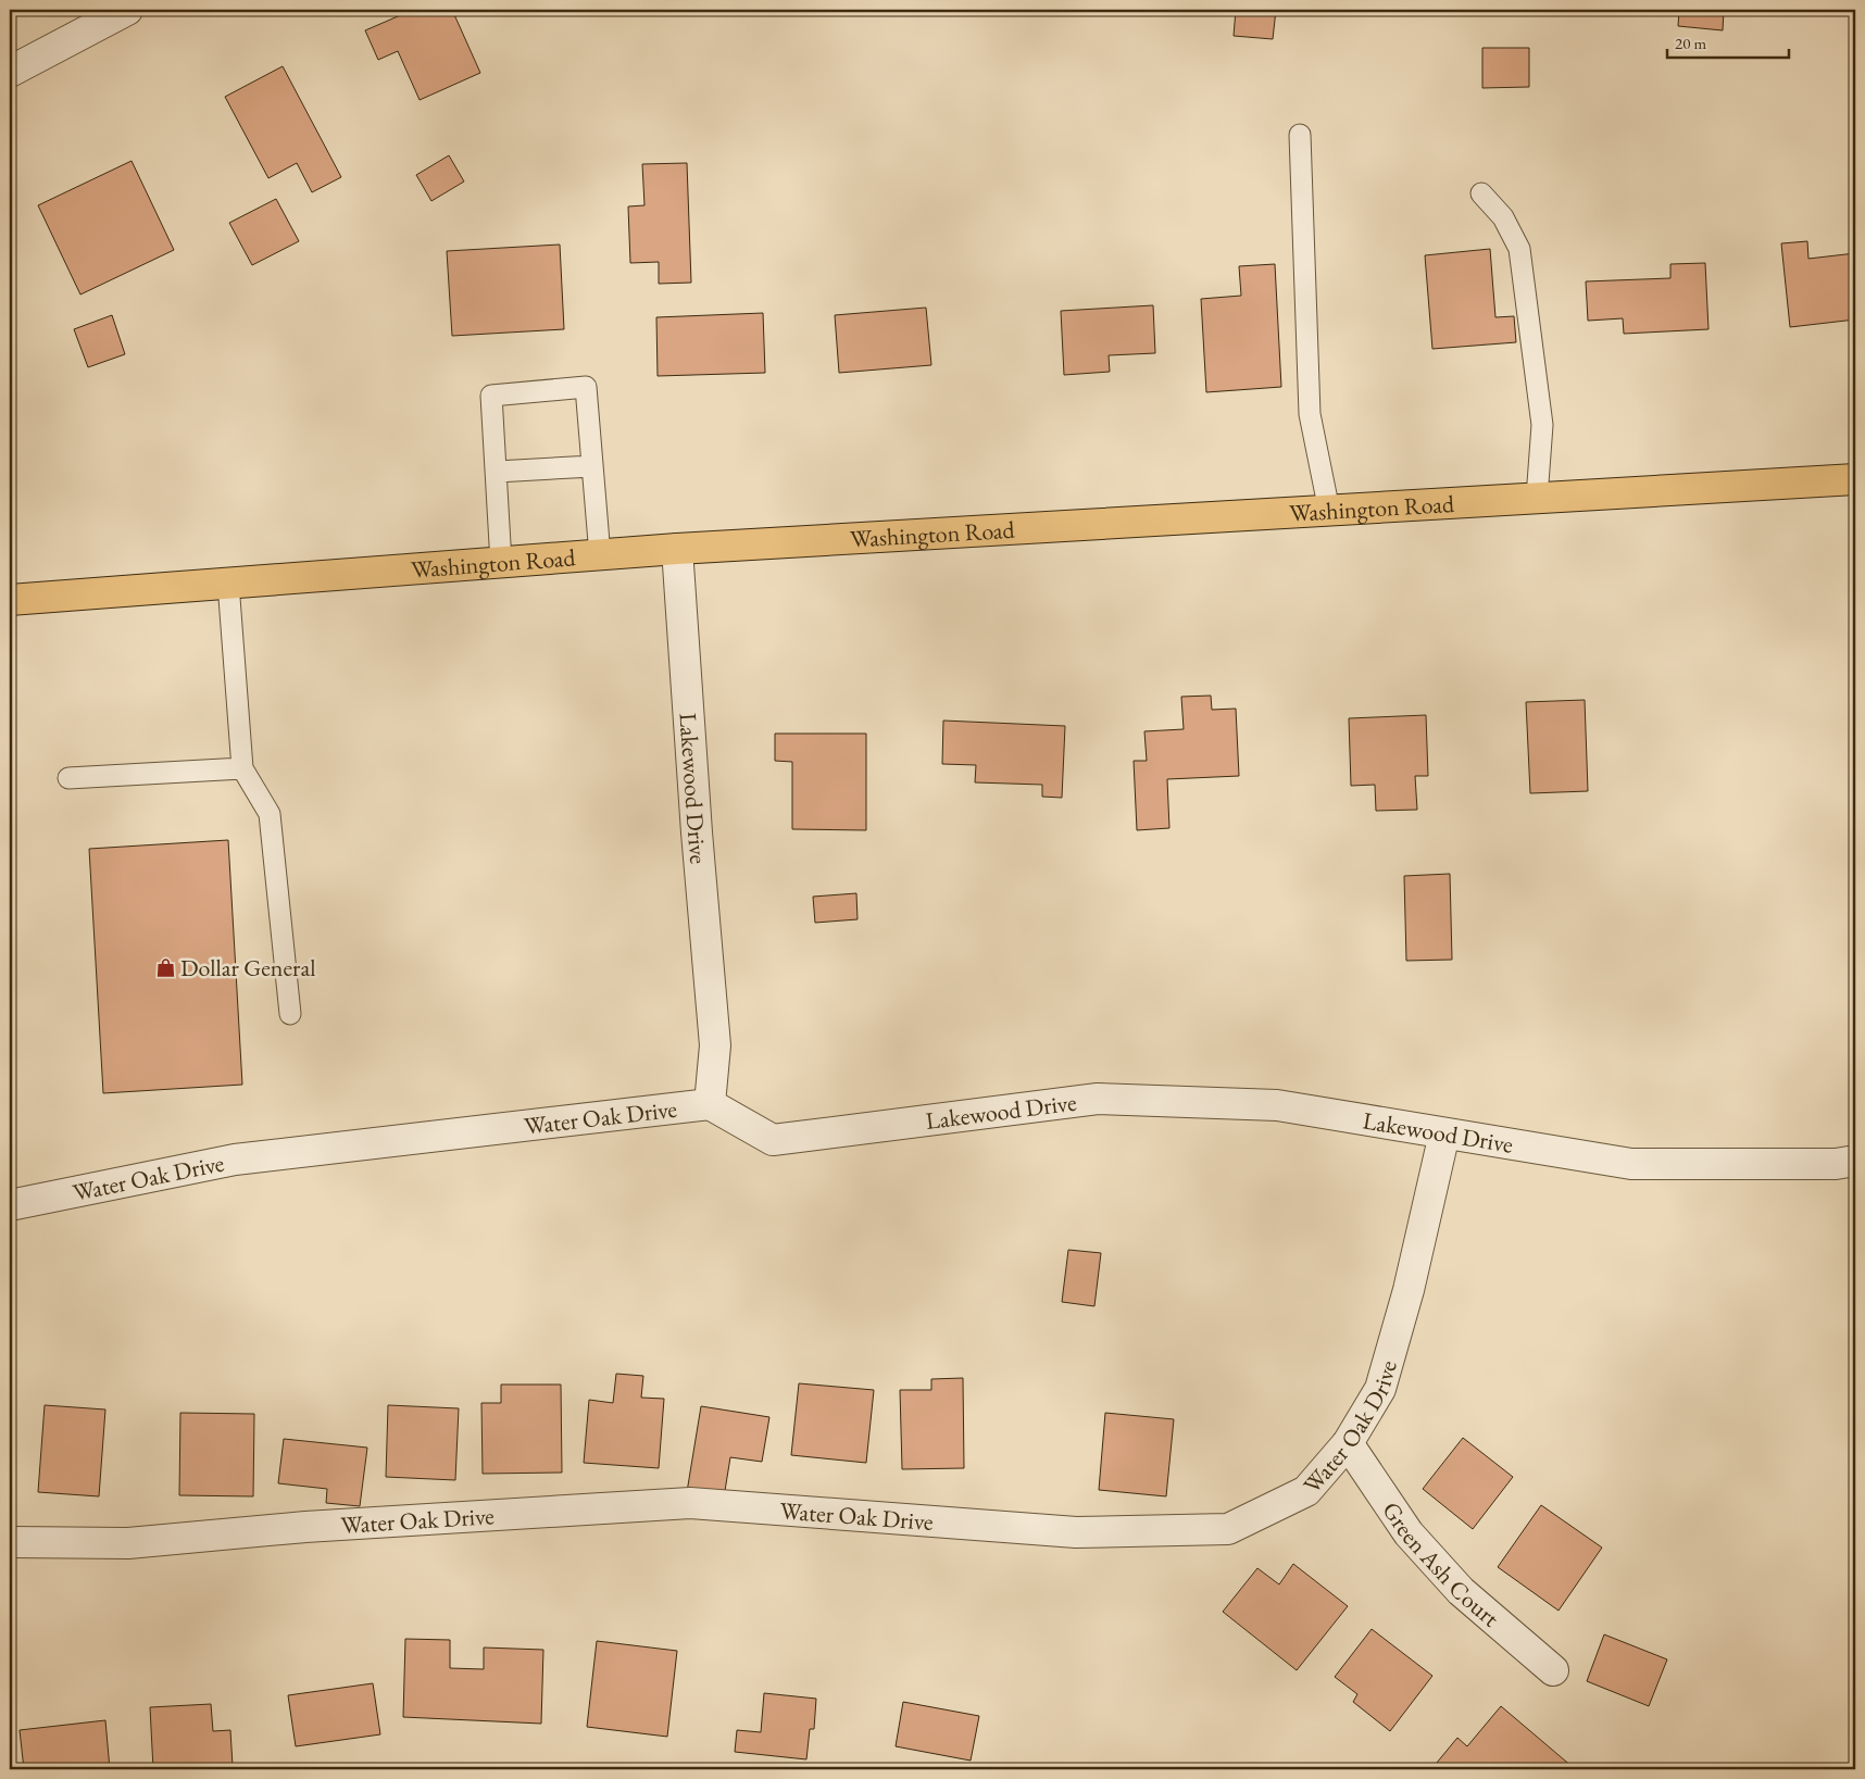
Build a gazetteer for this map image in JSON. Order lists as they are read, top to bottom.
{
  "streets": {
    "main road": ["Washington Road"],
    "street": ["Lakewood Drive", "Water Oak Drive", "Green Ash Court"]
  },
  "crossings": [
    ["Washington Road", "Lakewood Drive"],
    ["Lakewood Drive", "Water Oak Drive"],
    ["Water Oak Drive", "Green Ash Court"]
  ],
  "places": {
    "shop": ["Dollar General"]
  },
  "scale_bar": "20 m"
}
